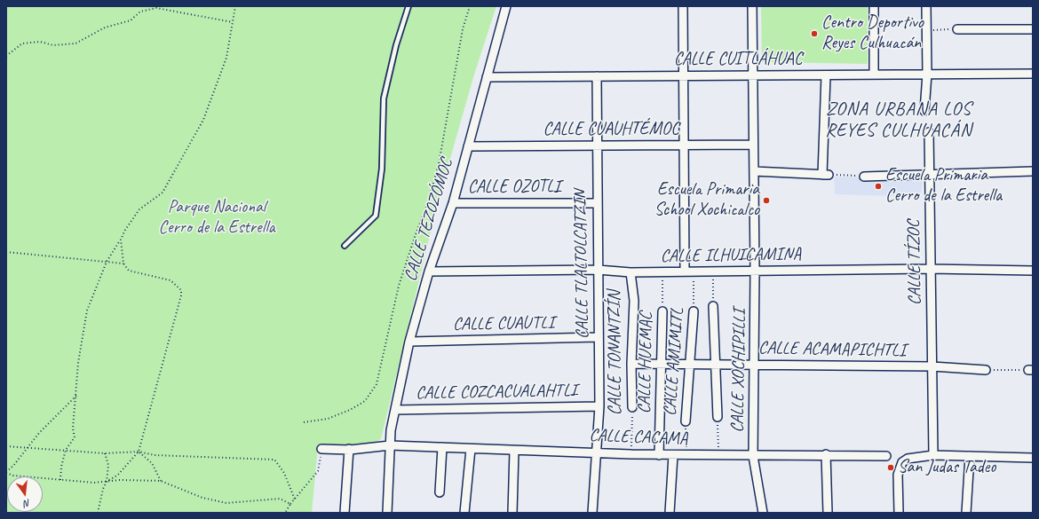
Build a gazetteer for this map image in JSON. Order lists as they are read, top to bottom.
{
  "streets": {
    "street": [
      "CALLE CUITLÁHUAC",
      "CALLE CUAUHTÉMOC",
      "CALLE OZOTLI",
      "CALLE TEZOZÓMOC",
      "CALLE ILHUICAMINA",
      "CALLE TÍZOC",
      "CALLE TLALTOLCATZIN",
      "CALLE CUAUTLI",
      "CALLE ACAMAPICHTLI",
      "CALLE TONANTZÍN",
      "CALLE AMIMITL",
      "CALLE HUEMAC",
      "CALLE XOCHIPILLI",
      "CALLE COZCACUALAHTLI",
      "CALLE CACAMA"
    ]
  },
  "crossings": [
    ["CALLE CUITLÁHUAC", "CALLE TEZOZÓMOC"],
    ["CALLE CUITLÁHUAC", "CALLE TLALTOLCATZIN"],
    ["CALLE CUITLÁHUAC", "CALLE XOCHIPILLI"],
    ["CALLE CUAUHTÉMOC", "CALLE TEZOZÓMOC"],
    ["CALLE CUAUHTÉMOC", "CALLE TLALTOLCATZIN"],
    ["CALLE CUAUHTÉMOC", "CALLE XOCHIPILLI"],
    ["CALLE OZOTLI", "CALLE TEZOZÓMOC"],
    ["CALLE OZOTLI", "CALLE TLALTOLCATZIN"],
    ["CALLE TEZOZÓMOC", "CALLE ILHUICAMINA"],
    ["CALLE TEZOZÓMOC", "CALLE CUAUTLI"],
    ["CALLE TEZOZÓMOC", "CALLE COZCACUALAHTLI"],
    ["CALLE TEZOZÓMOC", "CALLE CACAMA"],
    ["CALLE ILHUICAMINA", "CALLE TÍZOC"],
    ["CALLE ILHUICAMINA", "CALLE TLALTOLCATZIN"],
    ["CALLE ILHUICAMINA", "CALLE TONANTZÍN"],
    ["CALLE ILHUICAMINA", "CALLE AMIMITL"],
    ["CALLE ILHUICAMINA", "CALLE HUEMAC"],
    ["CALLE ILHUICAMINA", "CALLE XOCHIPILLI"],
    ["CALLE TÍZOC", "CALLE ACAMAPICHTLI"],
    ["CALLE TLALTOLCATZIN", "CALLE CUAUTLI"],
    ["CALLE TLALTOLCATZIN", "CALLE COZCACUALAHTLI"],
    ["CALLE TLALTOLCATZIN", "CALLE CACAMA"],
    ["CALLE ACAMAPICHTLI", "CALLE TONANTZÍN"],
    ["CALLE ACAMAPICHTLI", "CALLE AMIMITL"],
    ["CALLE ACAMAPICHTLI", "CALLE HUEMAC"],
    ["CALLE ACAMAPICHTLI", "CALLE XOCHIPILLI"],
    ["CALLE TONANTZÍN", "CALLE CACAMA"],
    ["CALLE AMIMITL", "CALLE CACAMA"],
    ["CALLE HUEMAC", "CALLE CACAMA"],
    ["CALLE XOCHIPILLI", "CALLE CACAMA"]
  ],
  "districts": ["ZONA URBANA LOS REYES CULHUACÁN"],
  "parks": ["Parque Nacional Cerro de la Estrella"],
  "places": [
    "Centro Deportivo Reyes Culhuacán",
    "Escuela Primaria Cerro de la Estrella",
    "Escuela Primaria School Xochicalco",
    "San Judas Tadeo"
  ],
  "north": "bottom"
}
